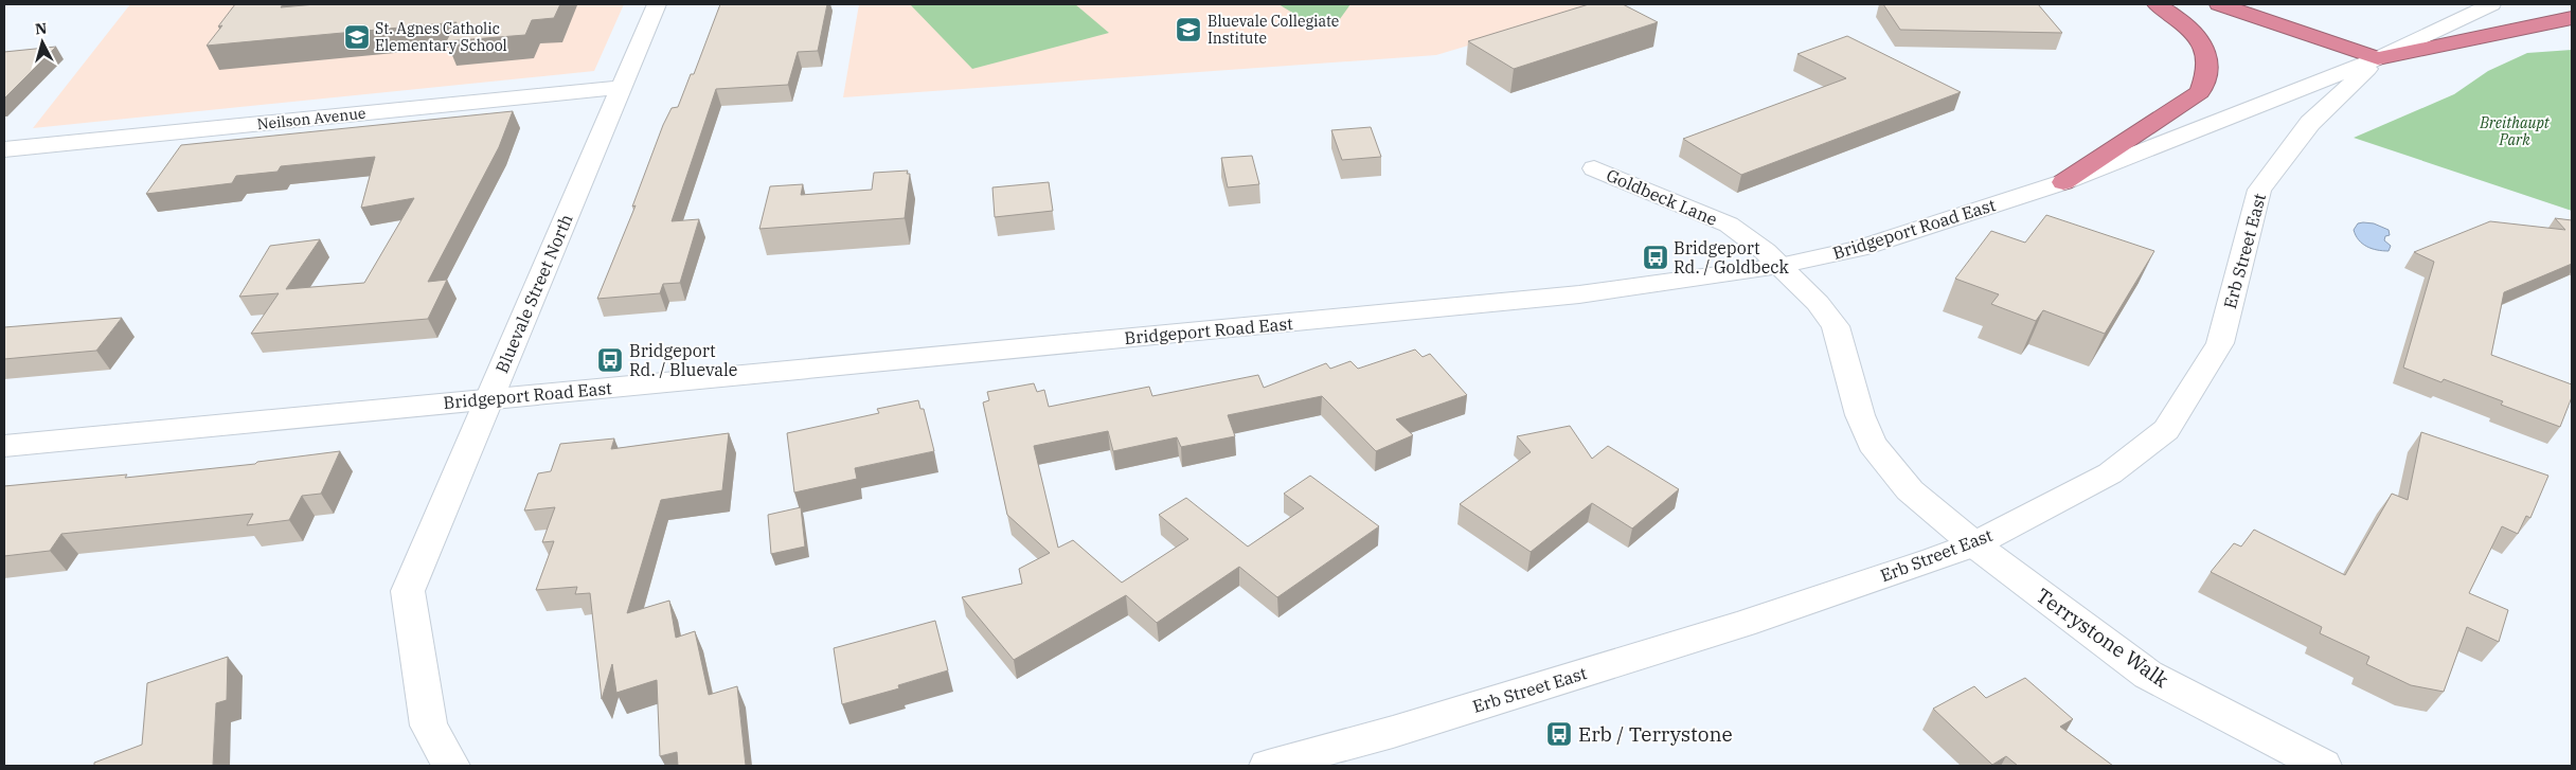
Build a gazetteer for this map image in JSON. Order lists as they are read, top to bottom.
{
  "streets": {
    "main road": [
      "Neilson Avenue",
      "Goldbeck Lane",
      "Bridgeport Road East",
      "Erb Street East",
      "Bluevale Street North",
      "Terrystone Walk"
    ]
  },
  "crossings": [
    ["Neilson Avenue", "Bluevale Street North"],
    ["Goldbeck Lane", "Bridgeport Road East"],
    ["Goldbeck Lane", "Erb Street East"],
    ["Goldbeck Lane", "Terrystone Walk"],
    ["Bridgeport Road East", "Erb Street East"],
    ["Bridgeport Road East", "Bluevale Street North"],
    ["Erb Street East", "Terrystone Walk"]
  ],
  "parks": ["Breithaupt Park"],
  "places": {
    "school or university": ["Bluevale Collegiate Institute", "St. Agnes Catholic Elementary School"],
    "bus stop": ["Bridgeport Rd. / Goldbeck", "Bridgeport Rd. / Bluevale", "Erb / Terrystone"]
  },
  "north": "top"
}
